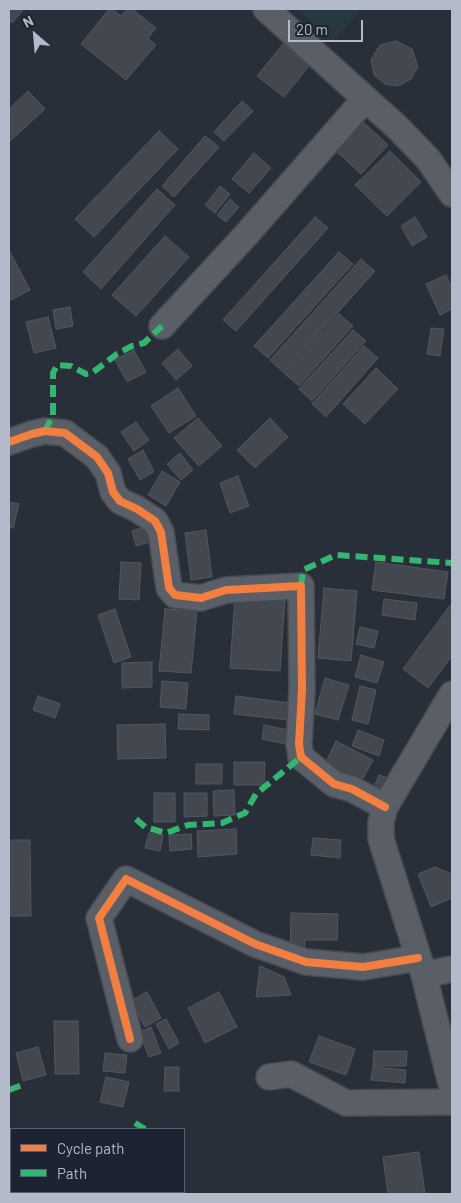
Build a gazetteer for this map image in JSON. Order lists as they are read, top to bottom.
{
  "legend": ["Cycle path", "Path"],
  "scale_bar": "20 m",
  "north": "top left"
}
